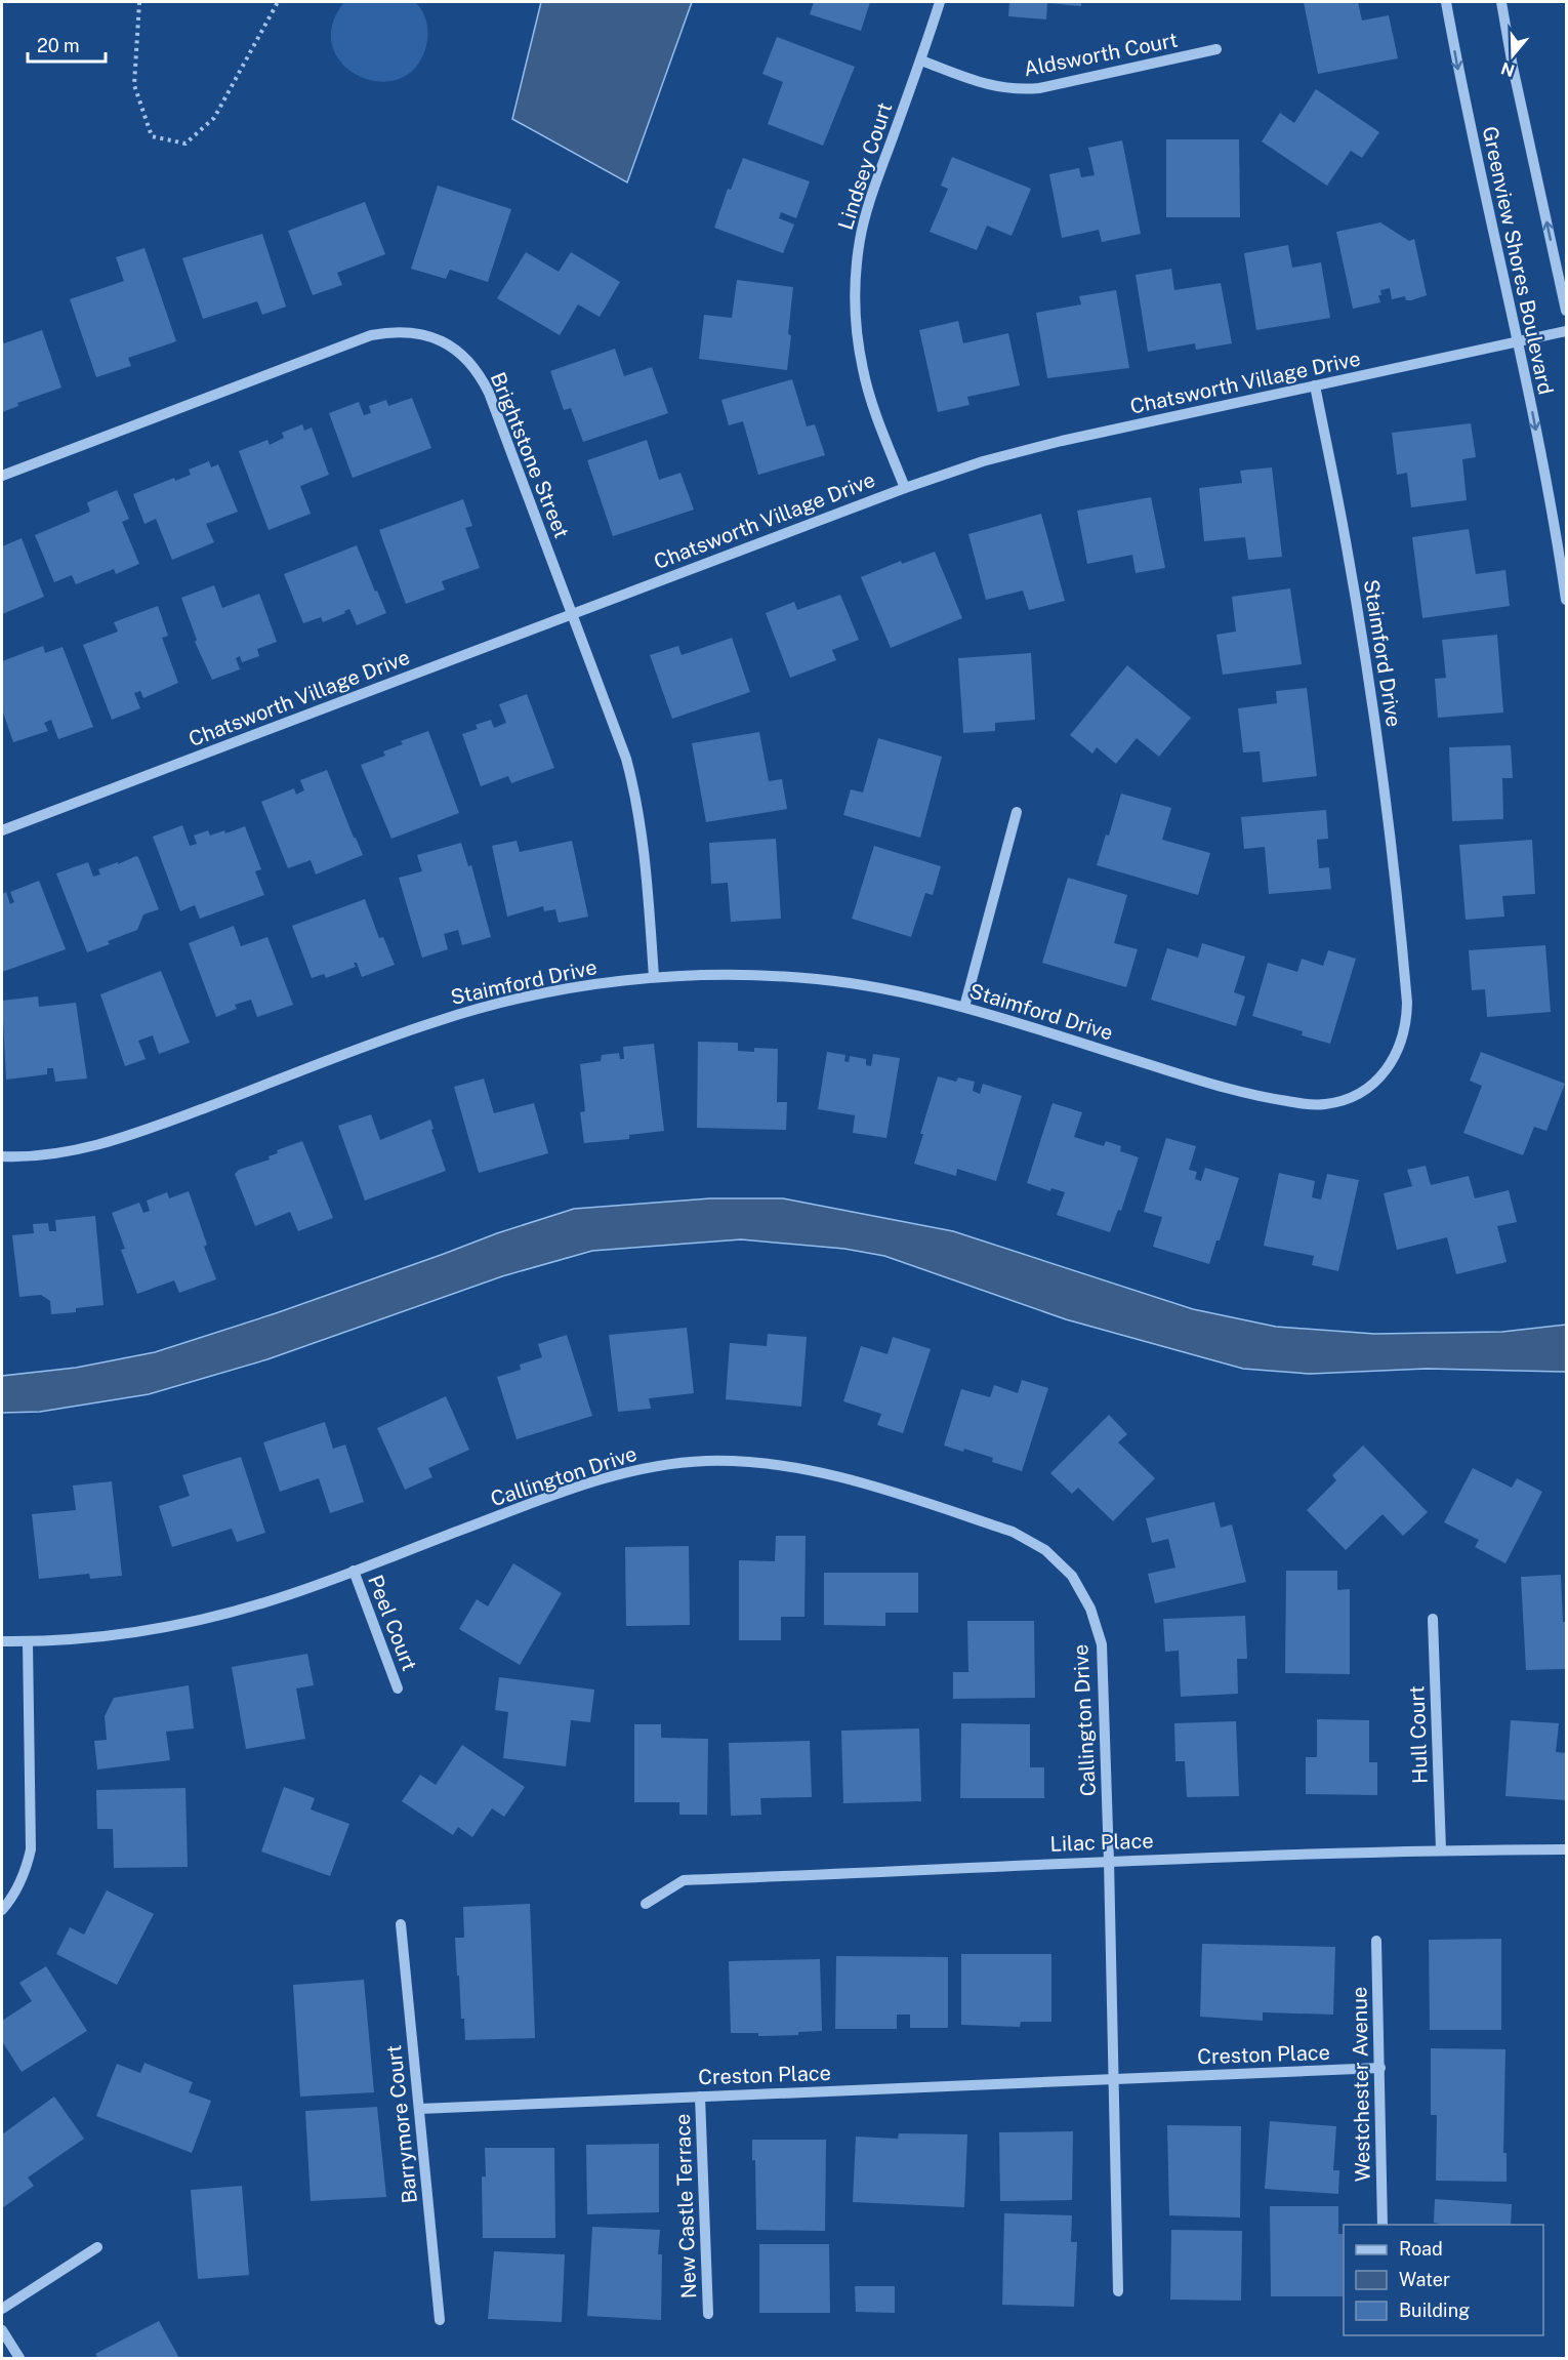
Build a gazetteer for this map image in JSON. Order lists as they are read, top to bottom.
{
  "streets": {
    "street": [
      "Aldsworth Court",
      "Lindsey Court",
      "Greenview Shores Boulevard",
      "Chatsworth Village Drive",
      "Brightstone Street",
      "Staimford Drive",
      "Callington Drive",
      "Peel Court",
      "Hull Court",
      "Lilac Place",
      "Creston Place",
      "Westchester Avenue",
      "Barrymore Court",
      "New Castle Terrace"
    ]
  },
  "crossings": [
    ["Aldsworth Court", "Lindsey Court"],
    ["Lindsey Court", "Chatsworth Village Drive"],
    ["Greenview Shores Boulevard", "Chatsworth Village Drive"],
    ["Chatsworth Village Drive", "Brightstone Street"],
    ["Chatsworth Village Drive", "Staimford Drive"],
    ["Brightstone Street", "Staimford Drive"],
    ["Callington Drive", "Peel Court"],
    ["Callington Drive", "Lilac Place"],
    ["Hull Court", "Lilac Place"],
    ["Creston Place", "Westchester Avenue"],
    ["Creston Place", "Barrymore Court"],
    ["Creston Place", "New Castle Terrace"]
  ],
  "legend": ["Road", "Water", "Building"],
  "scale_bar": "20 m",
  "north": "bottom"
}
